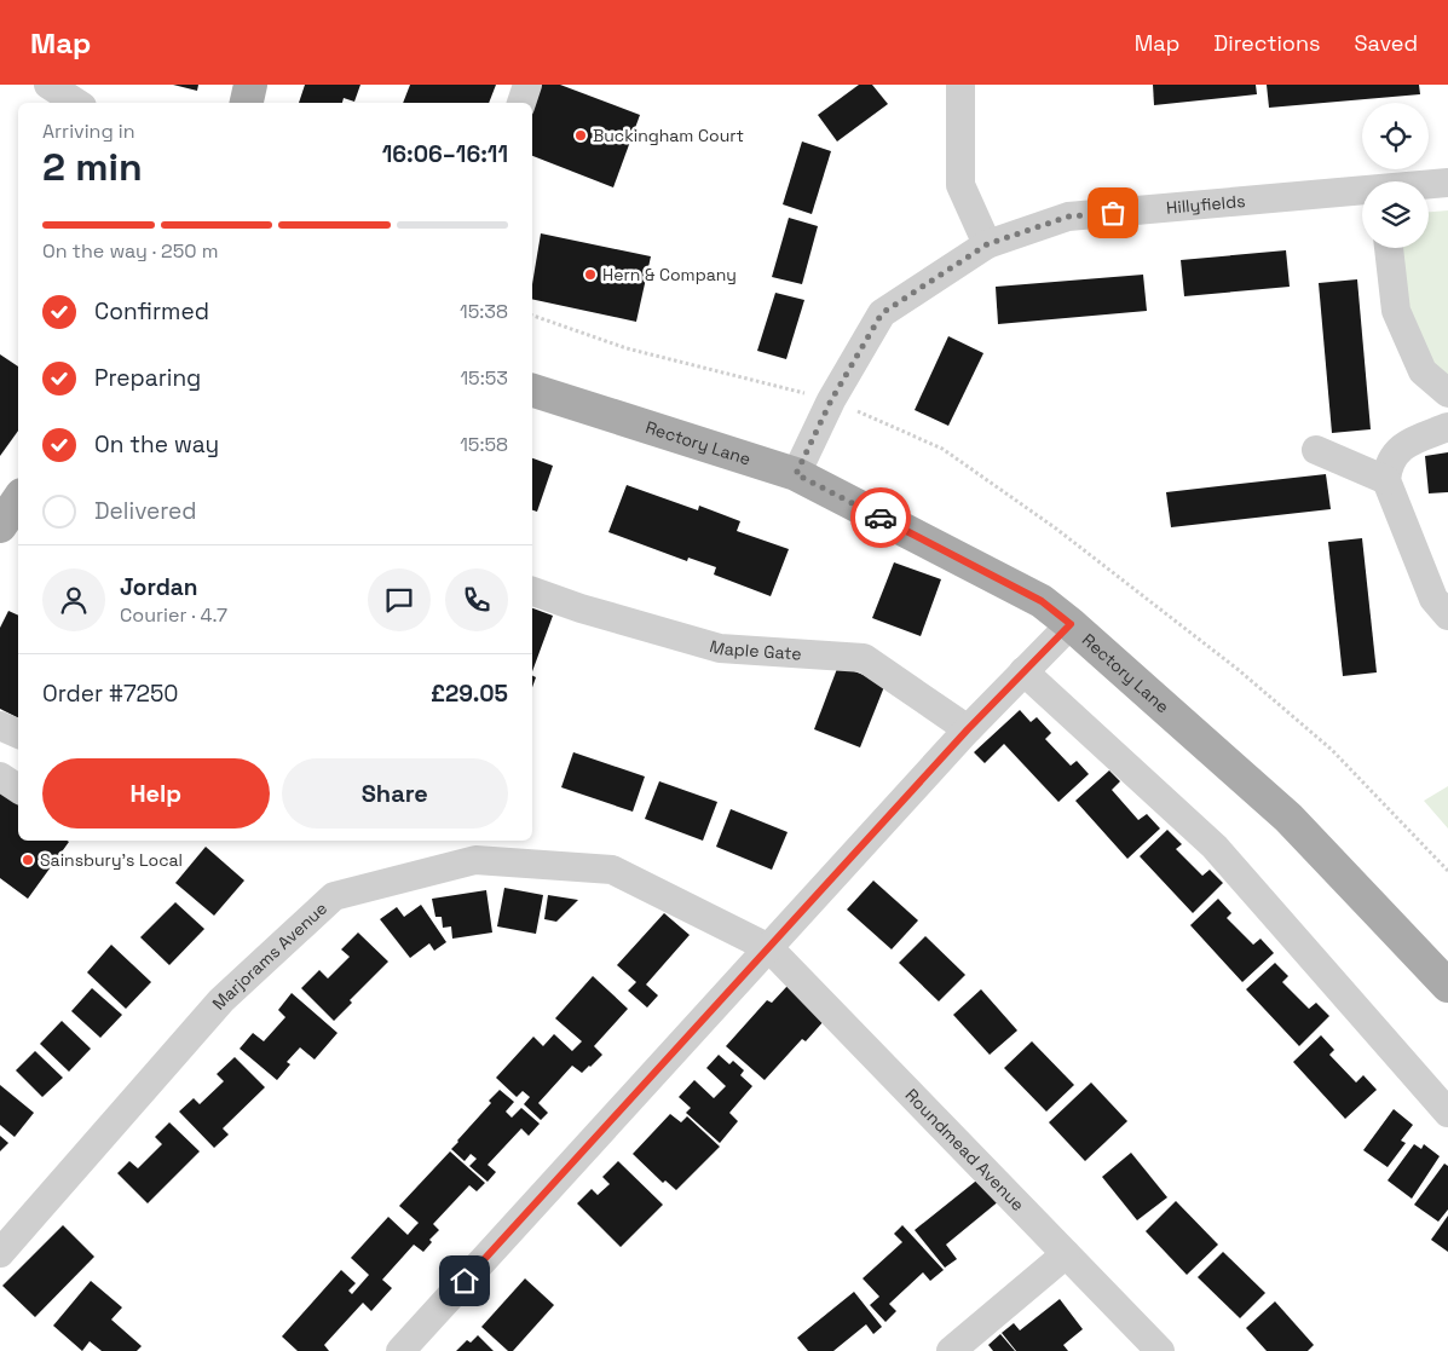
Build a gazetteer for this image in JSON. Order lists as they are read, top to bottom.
{
  "streets": {
    "main road": ["Rectory Lane"],
    "street": [
      "Hillyfields",
      "Maple Gate",
      "Marjorams Avenue",
      "Roundmead Avenue"
    ]
  },
  "crossings": [
    ["Hillyfields", "Rectory Lane"],
    ["Marjorams Avenue", "Roundmead Avenue"]
  ],
  "places": ["Buckingham Court", "Hern & Company", "Sainsbury's Local"],
  "page": {
    "header": "Map",
    "nav": ["Map", "Directions", "Saved"],
    "heading": ["2 min", "Arriving in", "16:06–16:11"],
    "panel": [
      "Jordan",
      "Courier · 4.7",
      "Order #7250",
      "£29.05"
    ],
    "bar": "On the way · 250 m",
    "list": [
      ["Confirmed", "15:38"],
      ["Preparing", "15:53"],
      ["On the way", "15:58"],
      "Delivered"
    ],
    "buttons": ["Help", "Share"]
  }
}
